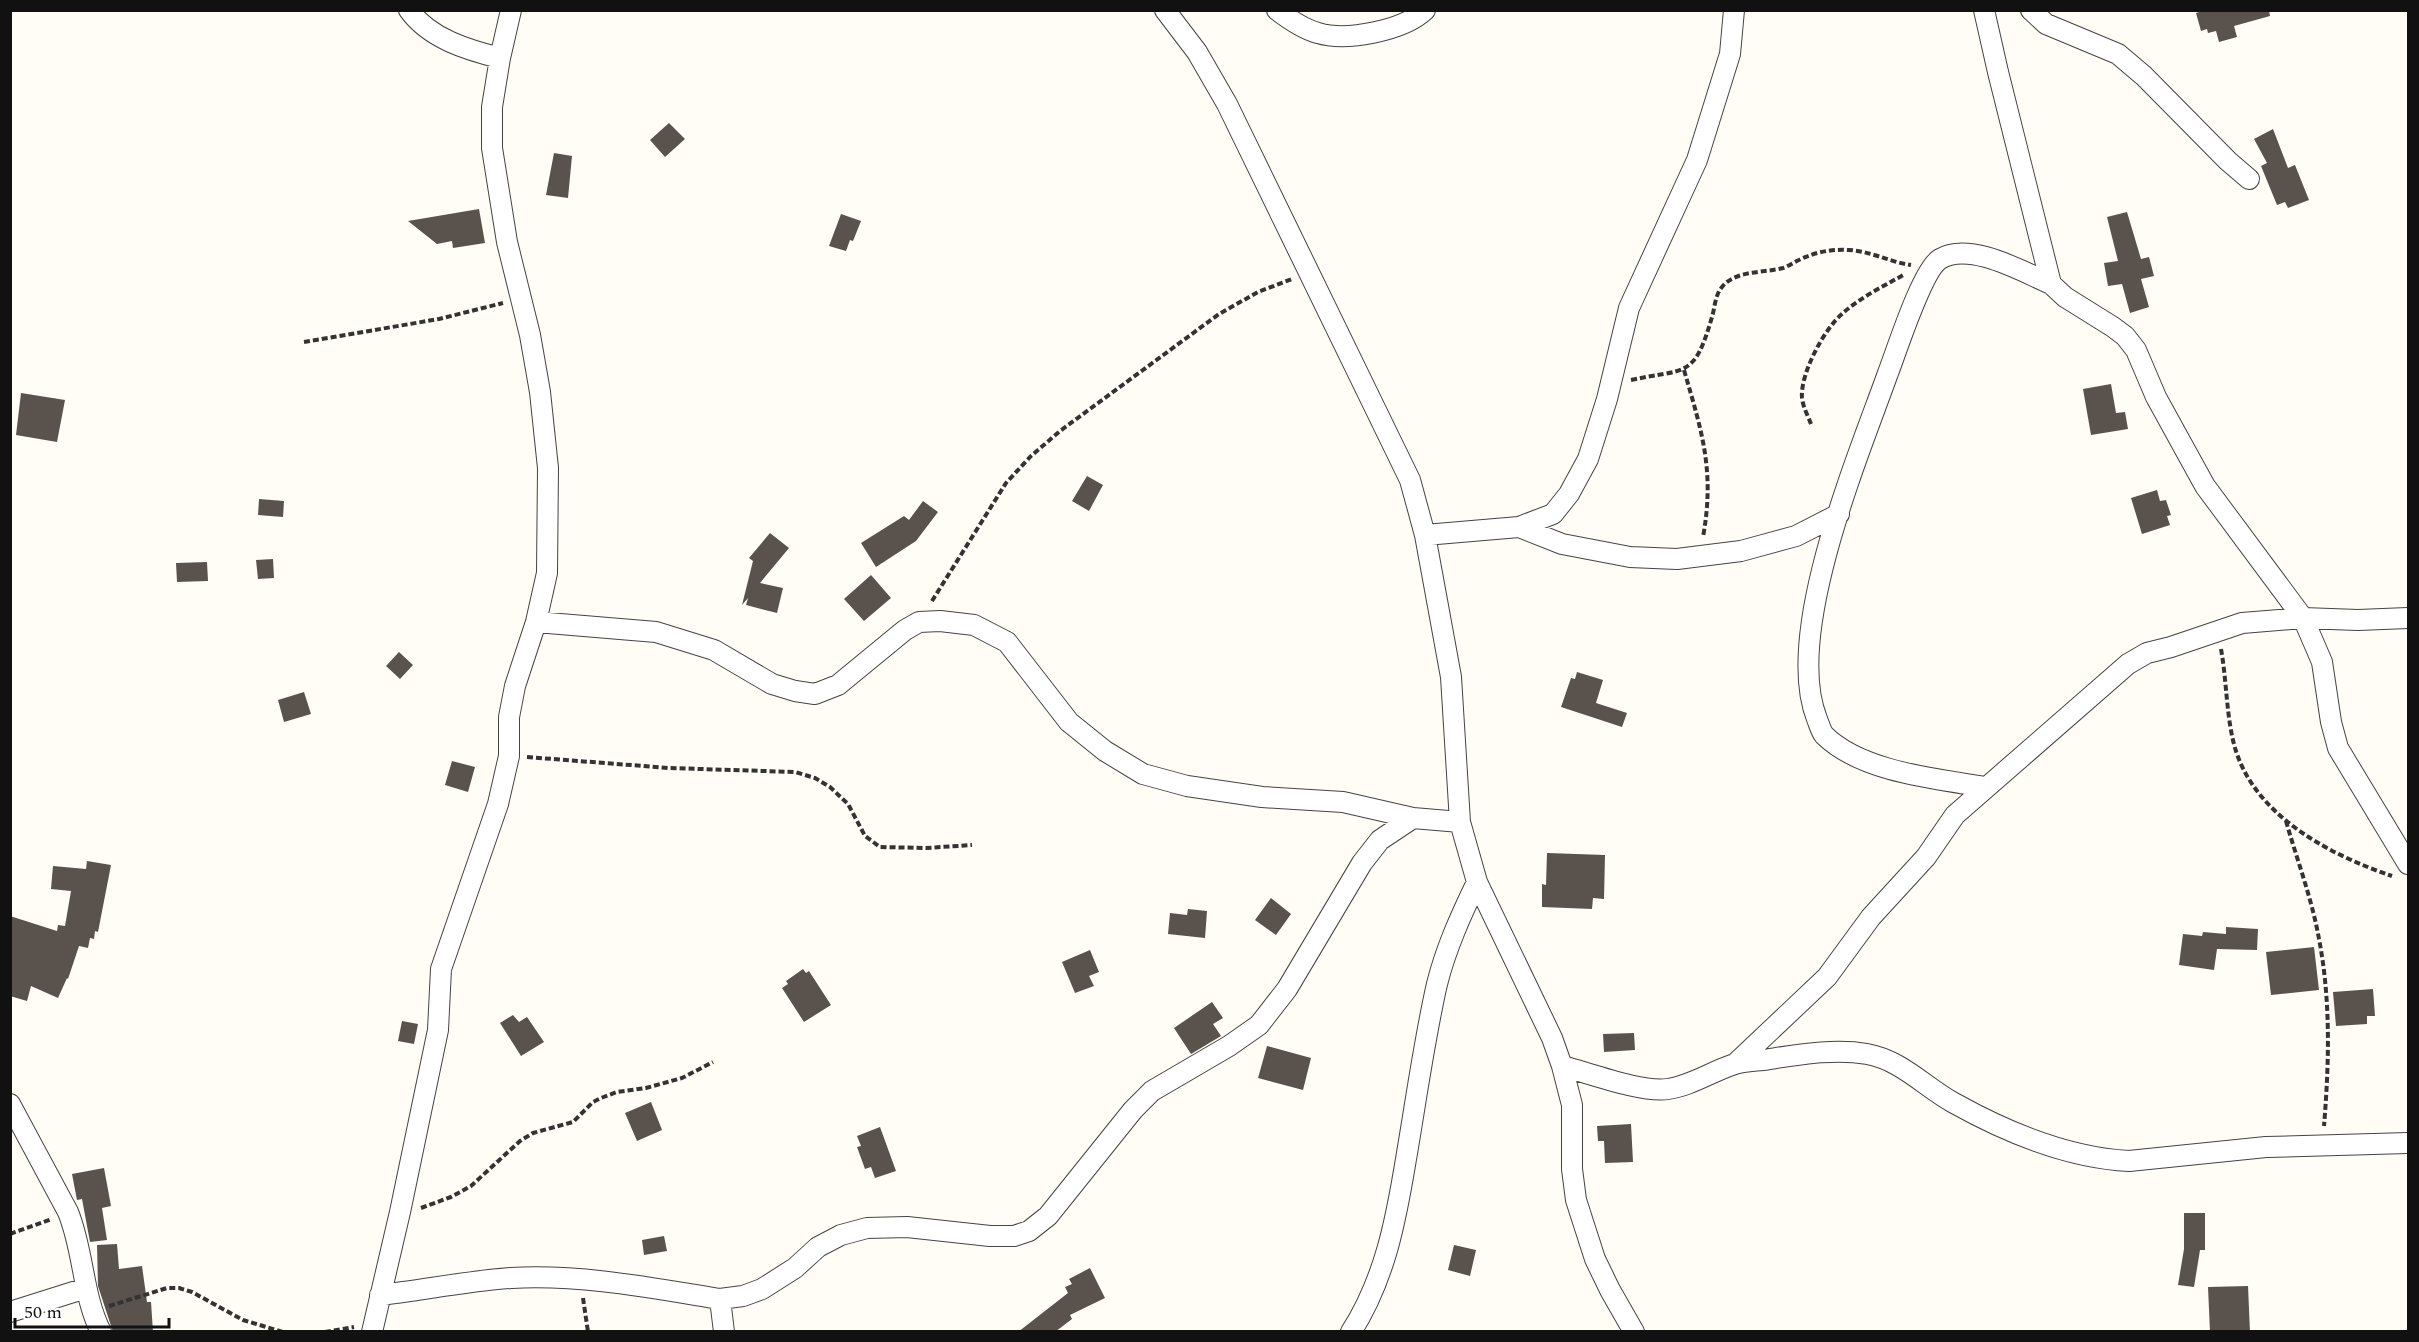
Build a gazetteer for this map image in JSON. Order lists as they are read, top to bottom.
{
  "scale_bar": "50 m"
}
